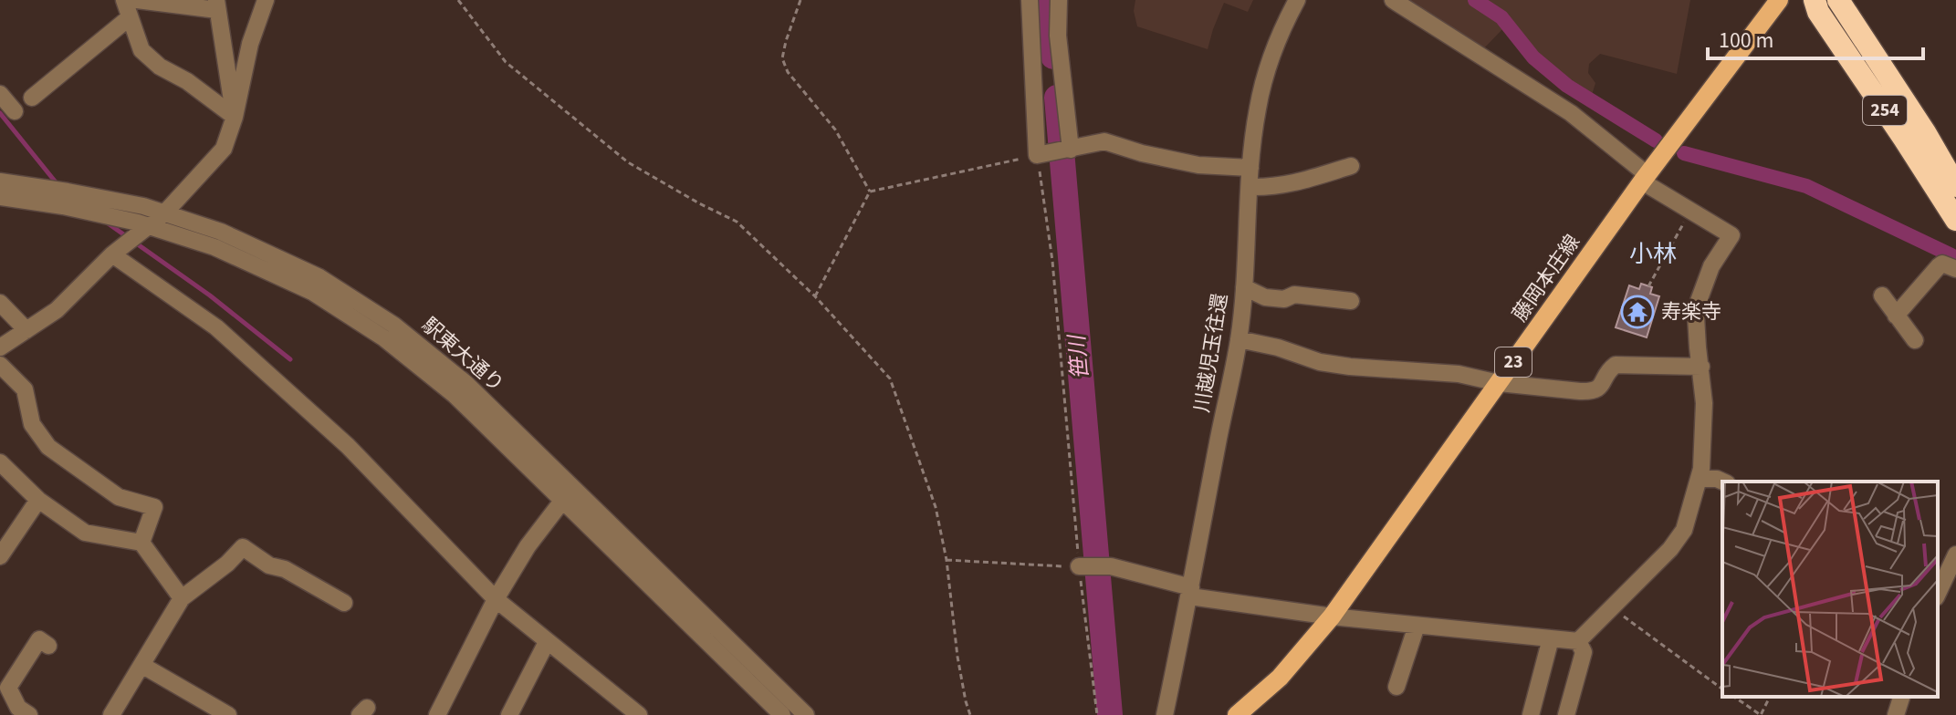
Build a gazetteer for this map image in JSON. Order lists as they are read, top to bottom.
{
  "streets": {
    "highway": ["254"],
    "main road": ["藤岡本庄線", "23"],
    "street": ["川越児玉往還", "駅東大通り"]
  },
  "districts": ["小林"],
  "water": ["笹川"],
  "places": {
    "temple": ["寿楽寺"]
  },
  "scale_bar": "100 m"
}
